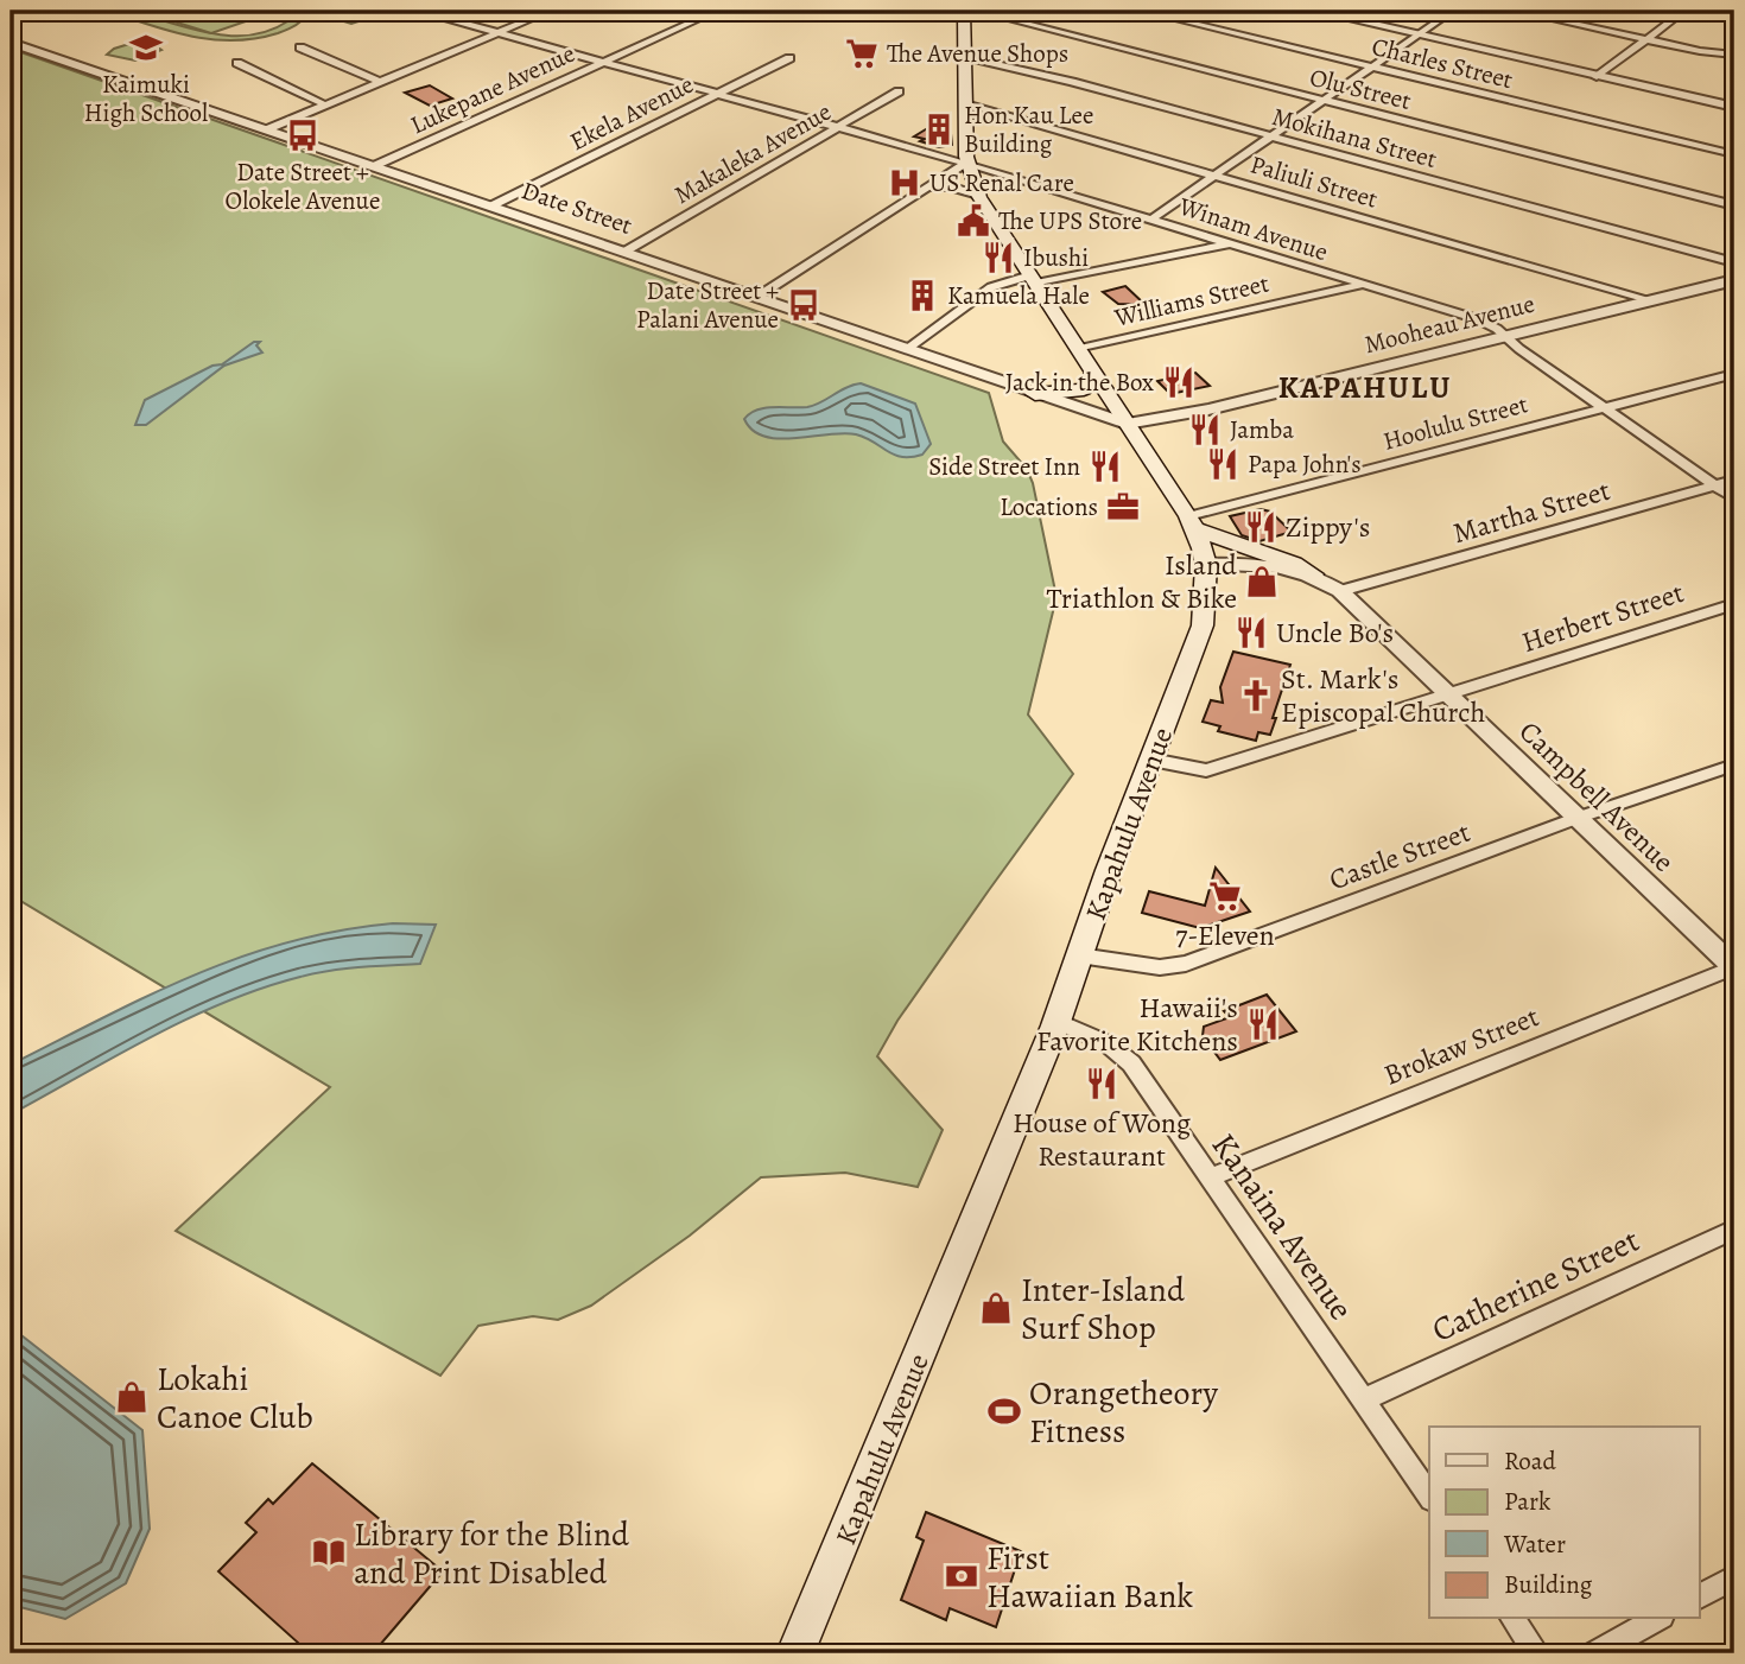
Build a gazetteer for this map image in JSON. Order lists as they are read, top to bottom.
{
  "streets": {
    "main road": ["Kapahulu Avenue"],
    "street": [
      "Charles Street",
      "Lukepane Avenue",
      "Olu Street",
      "Ekela Avenue",
      "Mokihana Street",
      "Makaleka Avenue",
      "Paliuli Street",
      "Date Street",
      "Winam Avenue",
      "Williams Street",
      "Mooheau Avenue",
      "Hoolulu Street",
      "Martha Street",
      "Herbert Street",
      "Campbell Avenue",
      "Castle Street",
      "Brokaw Street",
      "Kanaina Avenue",
      "Catherine Street"
    ]
  },
  "crossings": [
    ["Lukepane Avenue", "Date Street"],
    ["Lukepane Avenue", "Winam Avenue"],
    ["Ekela Avenue", "Date Street"],
    ["Ekela Avenue", "Winam Avenue"],
    ["Mokihana Street", "Kapahulu Avenue"],
    ["Makaleka Avenue", "Date Street"],
    ["Makaleka Avenue", "Winam Avenue"],
    ["Paliuli Street", "Mooheau Avenue"],
    ["Paliuli Street", "Kapahulu Avenue"],
    ["Date Street", "Mooheau Avenue"],
    ["Date Street", "Kapahulu Avenue"],
    ["Winam Avenue", "Williams Street"],
    ["Winam Avenue", "Mooheau Avenue"],
    ["Winam Avenue", "Hoolulu Street"],
    ["Winam Avenue", "Martha Street"],
    ["Winam Avenue", "Kapahulu Avenue"],
    ["Williams Street", "Kapahulu Avenue"],
    ["Mooheau Avenue", "Kapahulu Avenue"],
    ["Hoolulu Street", "Kapahulu Avenue"],
    ["Martha Street", "Campbell Avenue"],
    ["Herbert Street", "Campbell Avenue"],
    ["Herbert Street", "Kapahulu Avenue"],
    ["Campbell Avenue", "Kapahulu Avenue"],
    ["Campbell Avenue", "Castle Street"],
    ["Campbell Avenue", "Brokaw Street"],
    ["Kapahulu Avenue", "Castle Street"],
    ["Kapahulu Avenue", "Kanaina Avenue"],
    ["Brokaw Street", "Kanaina Avenue"],
    ["Kanaina Avenue", "Catherine Street"]
  ],
  "districts": ["KAPAHULU"],
  "places": {
    "school or university": ["Kaimuki High School"],
    "supermarket": ["The Avenue Shops", "7-Eleven"],
    "building": ["Hon Kau Lee Building", "Kamuela Hale"],
    "bus stop": ["Date Street + Olokele Avenue", "Date Street + Palani Avenue"],
    "hospital": ["US Renal Care"],
    "public building": ["The UPS Store"],
    "restaurant": [
      "Ibushi",
      "Jack in the Box",
      "Jamba",
      "Papa John's",
      "Side Street Inn",
      "Zippy's",
      "Uncle Bo's",
      "Hawaii's Favorite Kitchens",
      "House of Wong Restaurant"
    ],
    "office": ["Locations"],
    "shop": ["Island Triathlon & Bike", "Inter-Island Surf Shop", "Lokahi Canoe Club"],
    "church": ["St. Mark's Episcopal Church"],
    "sports": ["Orangetheory Fitness"],
    "library": ["Library for the Blind and Print Disabled"],
    "bank": ["First Hawaiian Bank"]
  },
  "legend": [
    "Road",
    "Park",
    "Water",
    "Building"
  ]
}
